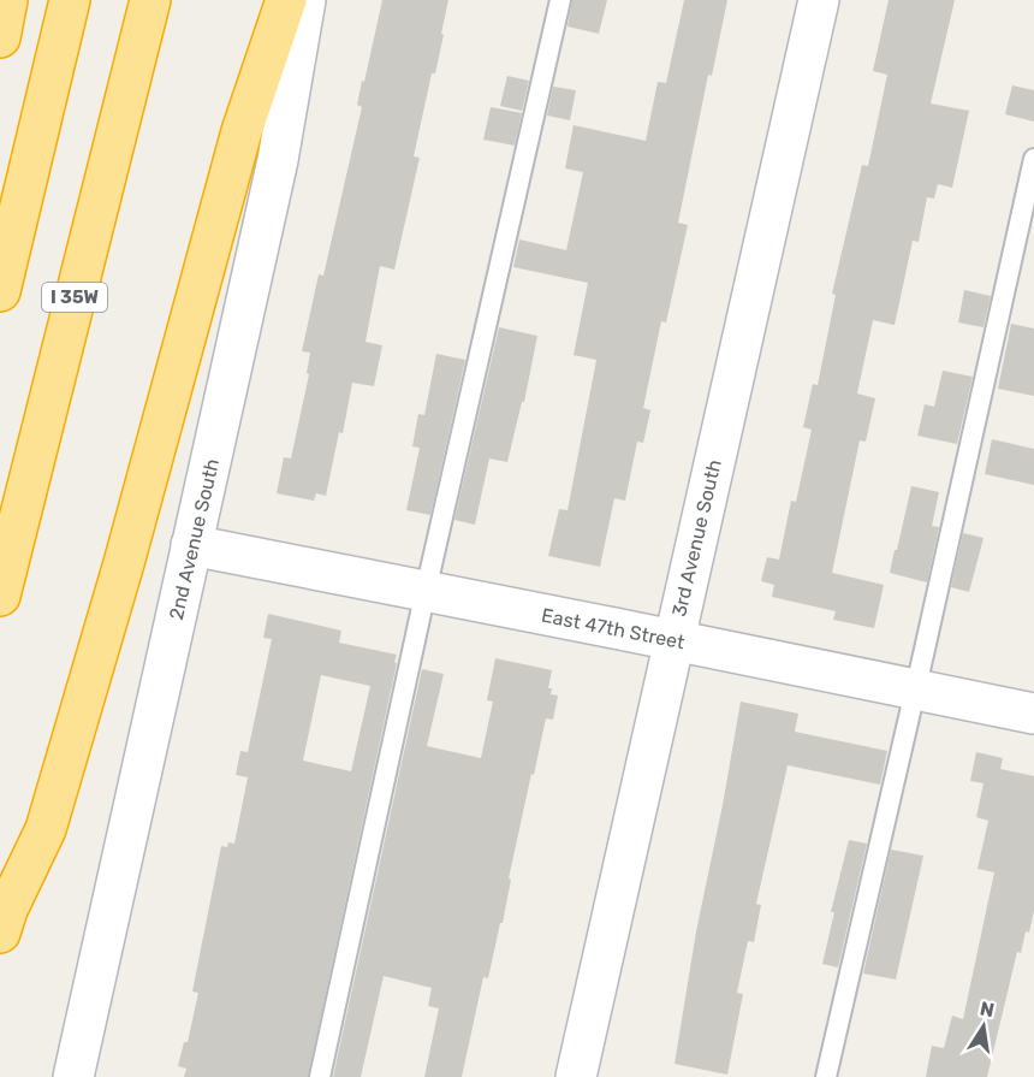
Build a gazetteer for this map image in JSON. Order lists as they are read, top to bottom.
{
  "streets": {
    "highway": ["I 35W"],
    "street": ["3rd Avenue South", "2nd Avenue South", "East 47th Street"]
  },
  "crossings": [
    ["3rd Avenue South", "East 47th Street"],
    ["2nd Avenue South", "East 47th Street"]
  ],
  "north": "top"
}
